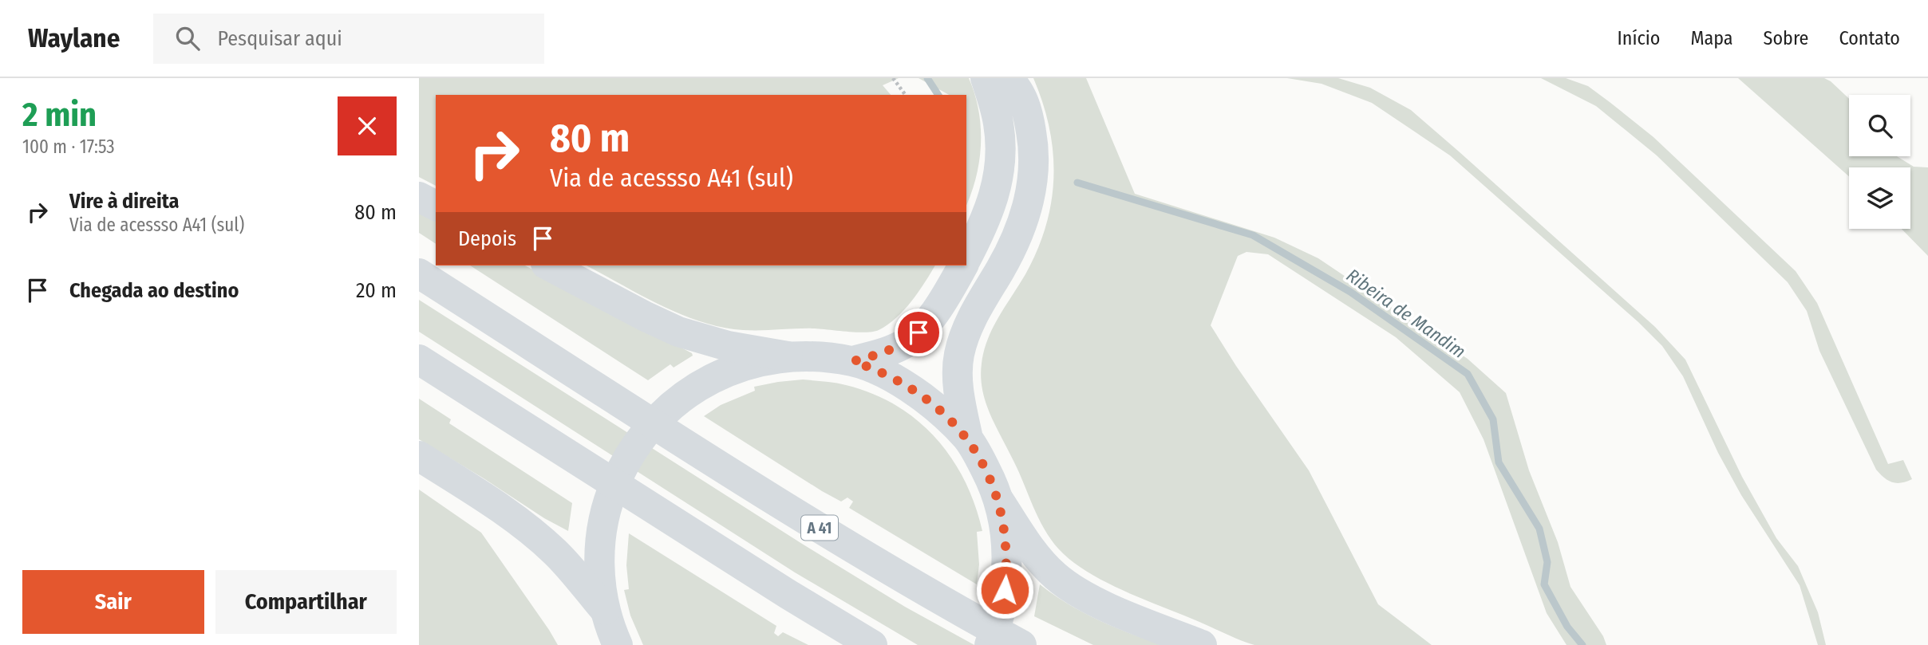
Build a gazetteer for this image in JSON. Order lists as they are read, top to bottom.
{
  "streets": {
    "main road": ["A 41"]
  },
  "water": ["Ribeira de Mandim"],
  "page": {
    "header": "Waylane",
    "search": "Pesquisar aqui",
    "nav": [
      "Início",
      "Mapa",
      "Sobre",
      "Contato"
    ],
    "heading": ["2 min", "100 m · 17:53"],
    "turn": ["80 m", "Via de acessso A41 (sul)"],
    "list": [
      {
        "name": "Vire à direita",
        "note": "Via de acessso A41 (sul)",
        "value": "80 m"
      },
      {
        "name": "Chegada ao destino",
        "value": "20 m"
      }
    ],
    "then": "Depois",
    "buttons": ["Sair", "Compartilhar"]
  }
}
